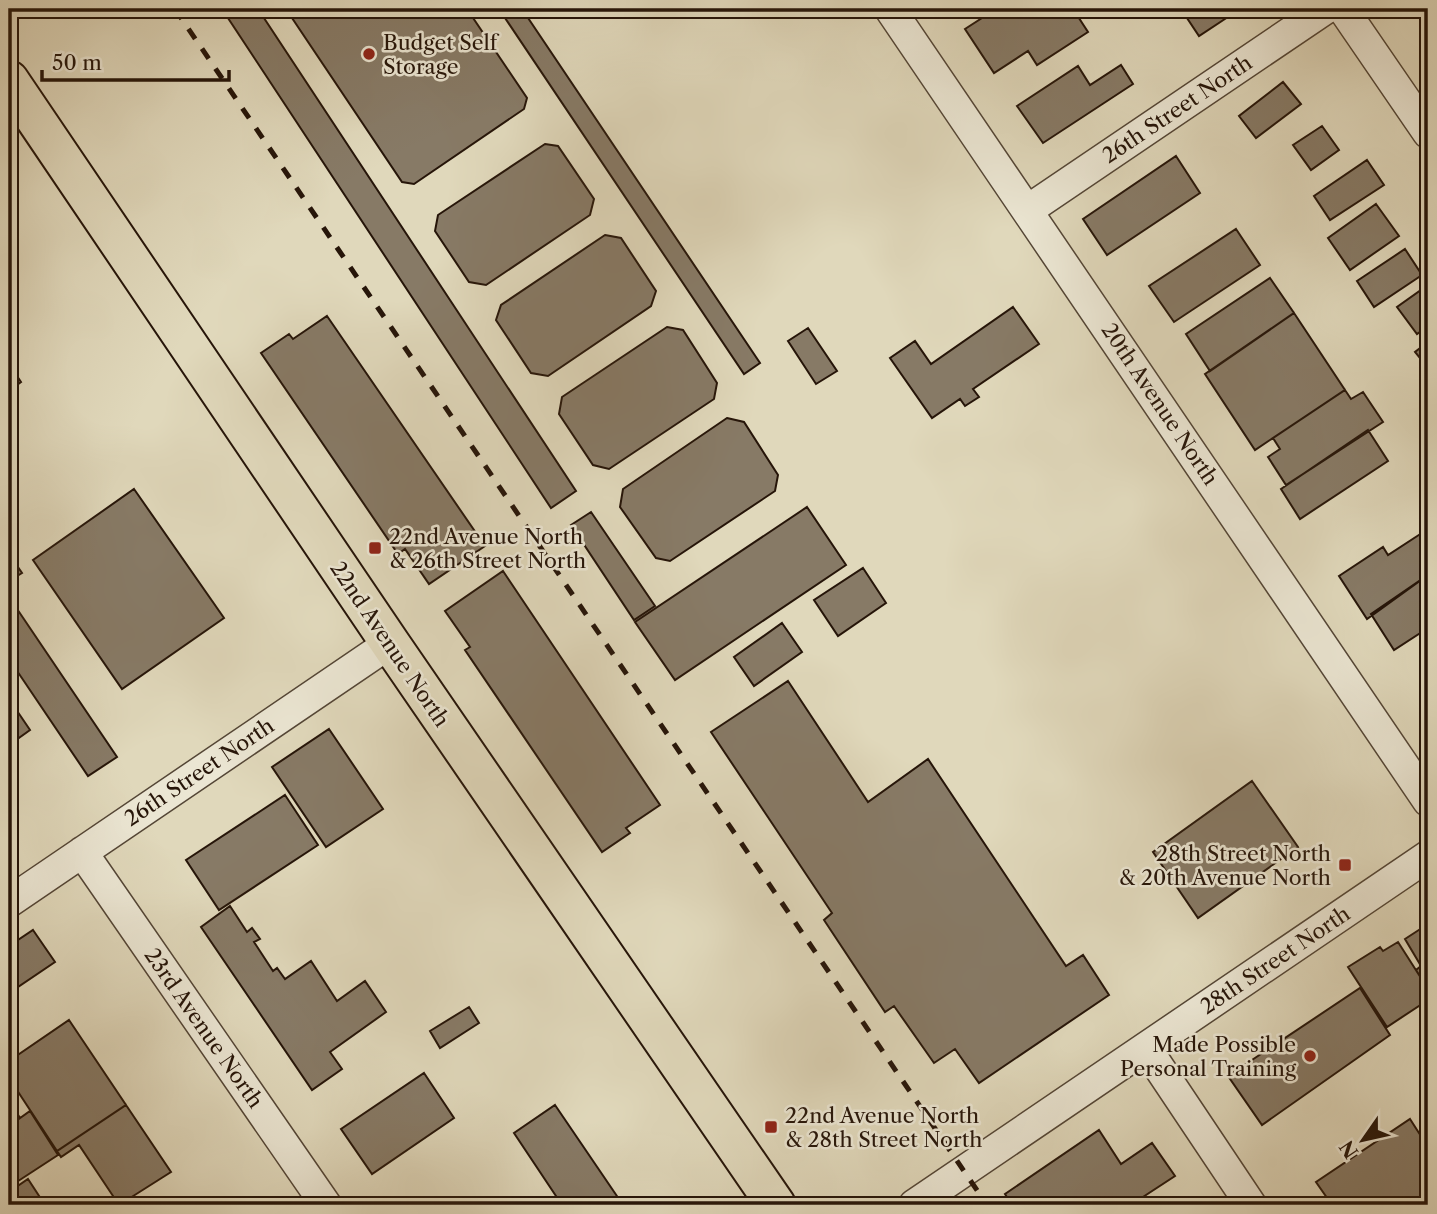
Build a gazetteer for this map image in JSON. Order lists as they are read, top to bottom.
{
  "streets": {
    "main road": ["22nd Avenue North"],
    "street": [
      "26th Street North",
      "20th Avenue North",
      "28th Street North",
      "23rd Avenue North"
    ]
  },
  "crossings": [
    ["26th Street North", "20th Avenue North"],
    ["26th Street North", "22nd Avenue North"],
    ["26th Street North", "23rd Avenue North"]
  ],
  "places": {
    "other": ["Budget Self Storage", "Made Possible Personal Training"],
    "transit": ["22nd Avenue North & 26th Street North", "28th Street North & 20th Avenue North", "22nd Avenue North & 28th Street North"]
  },
  "scale_bar": "50 m",
  "north": "bottom left"
}
